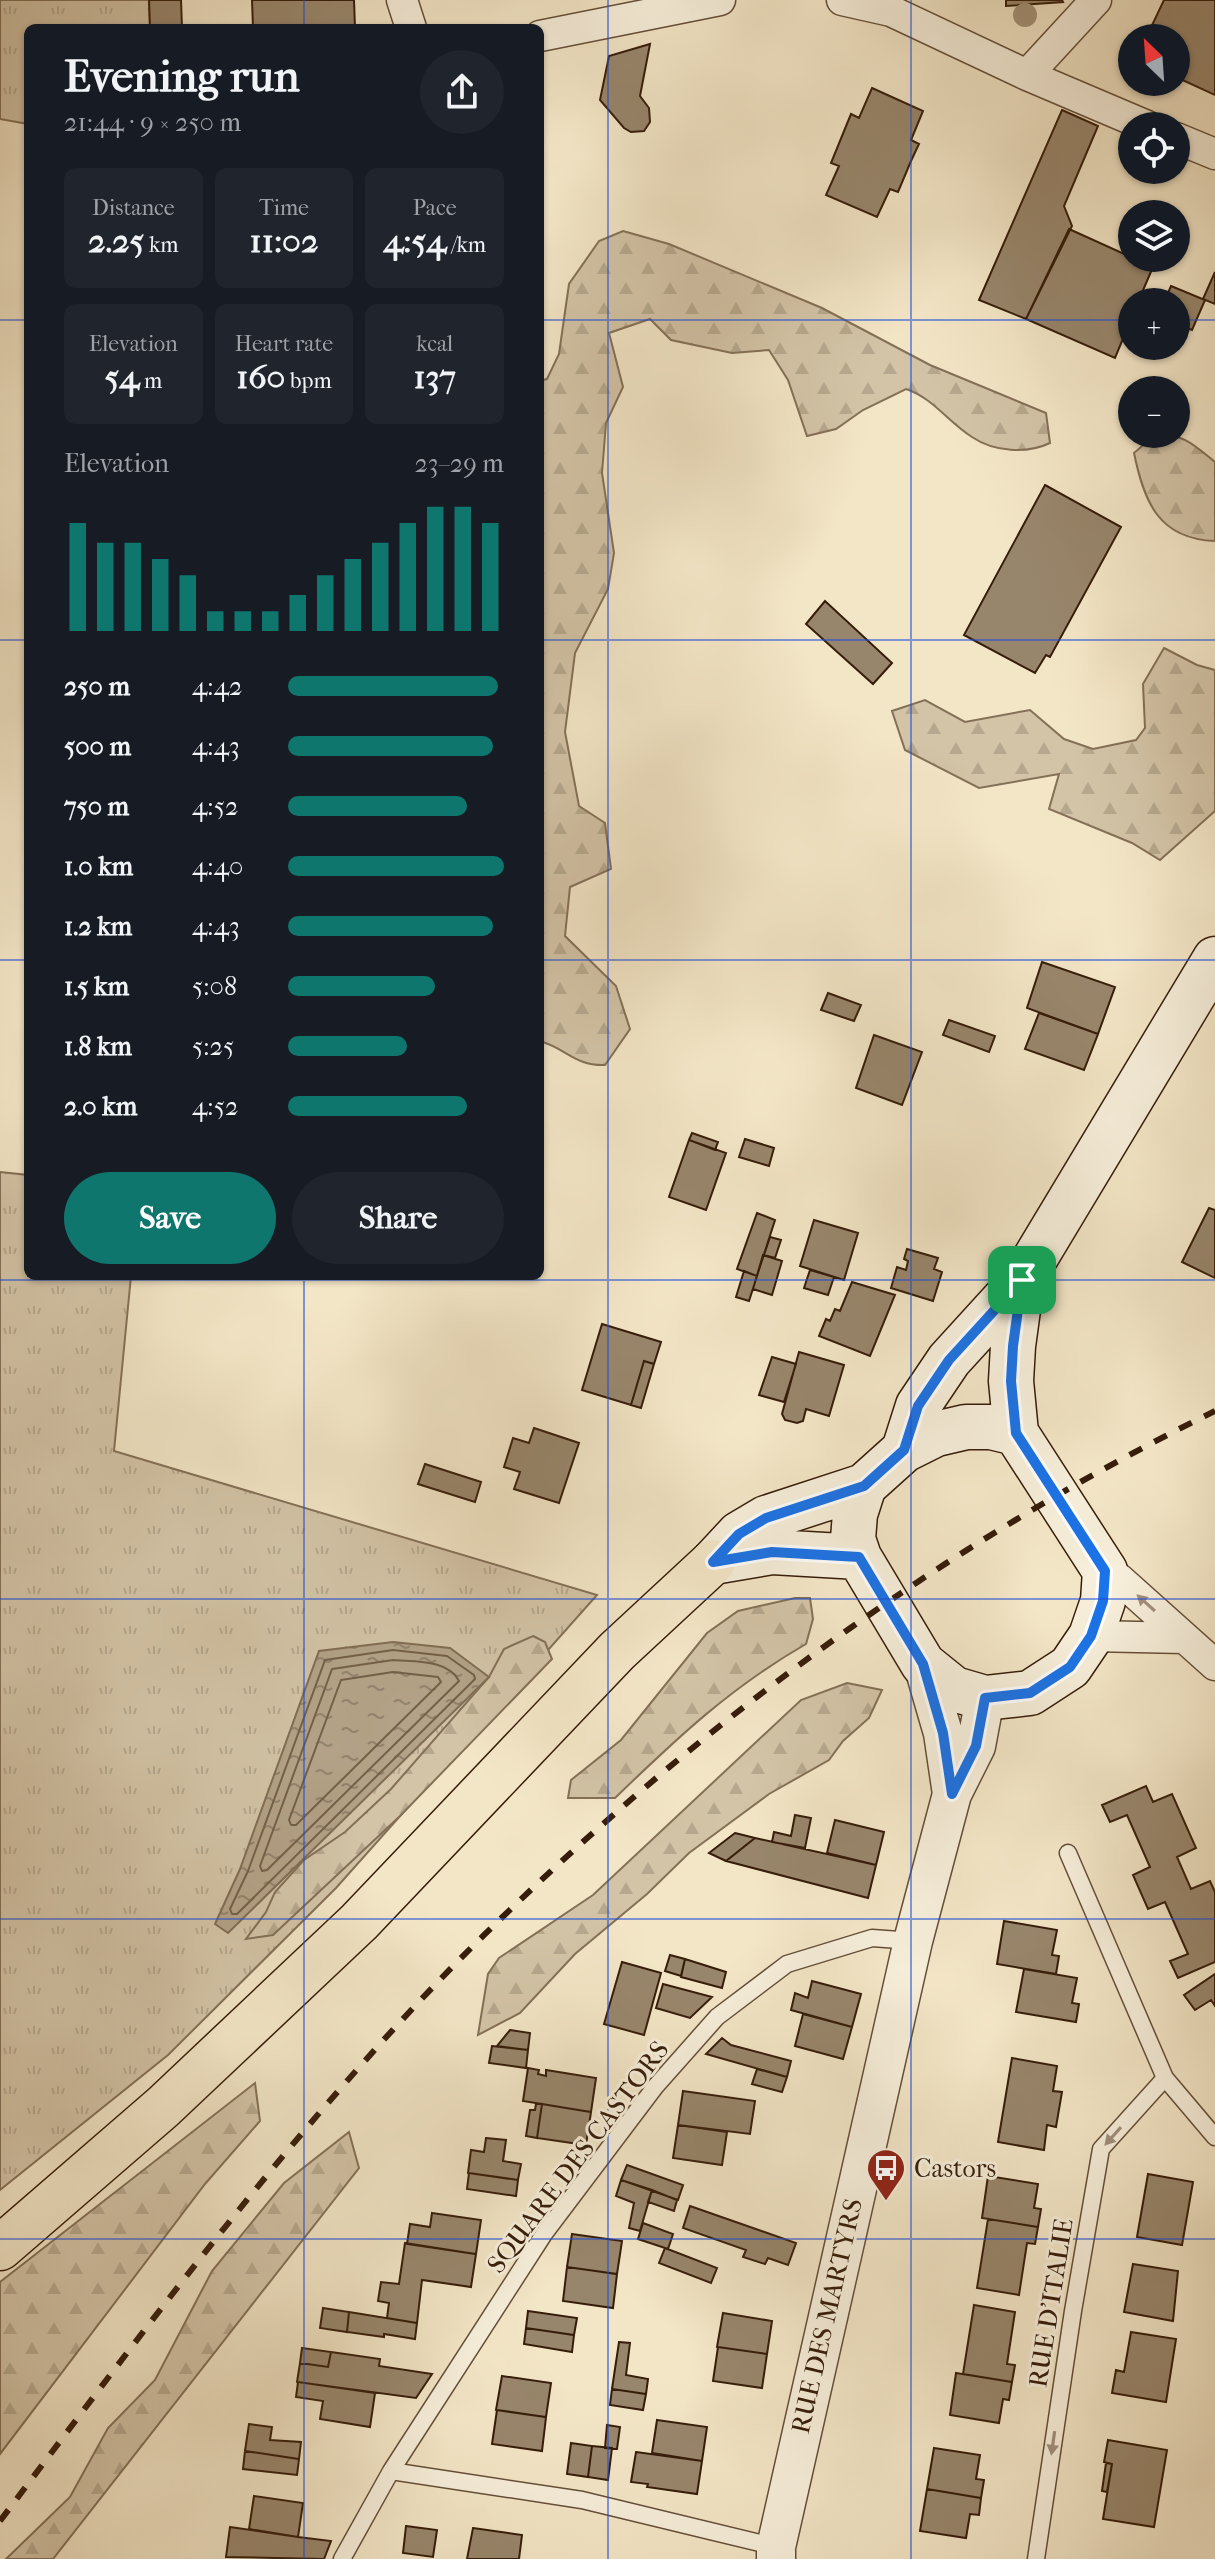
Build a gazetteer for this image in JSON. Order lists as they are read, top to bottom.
{
  "streets": {
    "street": ["RUE DES MARTYRS"],
    "lane": ["SQUARE DES CASTORS", "RUE D'ITALIE"]
  },
  "crossings": [
    ["SQUARE DES CASTORS", "RUE DES MARTYRS"]
  ],
  "one_way": ["RUE D'ITALIE"],
  "places": {
    "bus stop": ["Castors"]
  },
  "north": "top left",
  "page": {
    "map_buttons": ["+", "−"],
    "heading": ["Evening run", "21:44 · 9 × 250 m"],
    "stats": [
      ["Distance", "2.25 km"],
      ["Time", "11:02"],
      ["Pace", "4:54 /km"],
      ["Elevation", "54 m"],
      ["Heart rate", "160 bpm"],
      ["kcal", "137"]
    ],
    "chart": ["Elevation", "23–29 m"],
    "list": [
      {
        "name": "250 m",
        "note": "4:42"
      },
      {
        "name": "500 m",
        "note": "4:43"
      },
      {
        "name": "750 m",
        "note": "4:52"
      },
      {
        "name": "1.0 km",
        "note": "4:40"
      },
      {
        "name": "1.2 km",
        "note": "4:43"
      },
      {
        "name": "1.5 km",
        "note": "5:08"
      },
      {
        "name": "1.8 km",
        "note": "5:25"
      },
      {
        "name": "2.0 km",
        "note": "4:52"
      }
    ],
    "buttons": ["Save", "Share"]
  }
}
